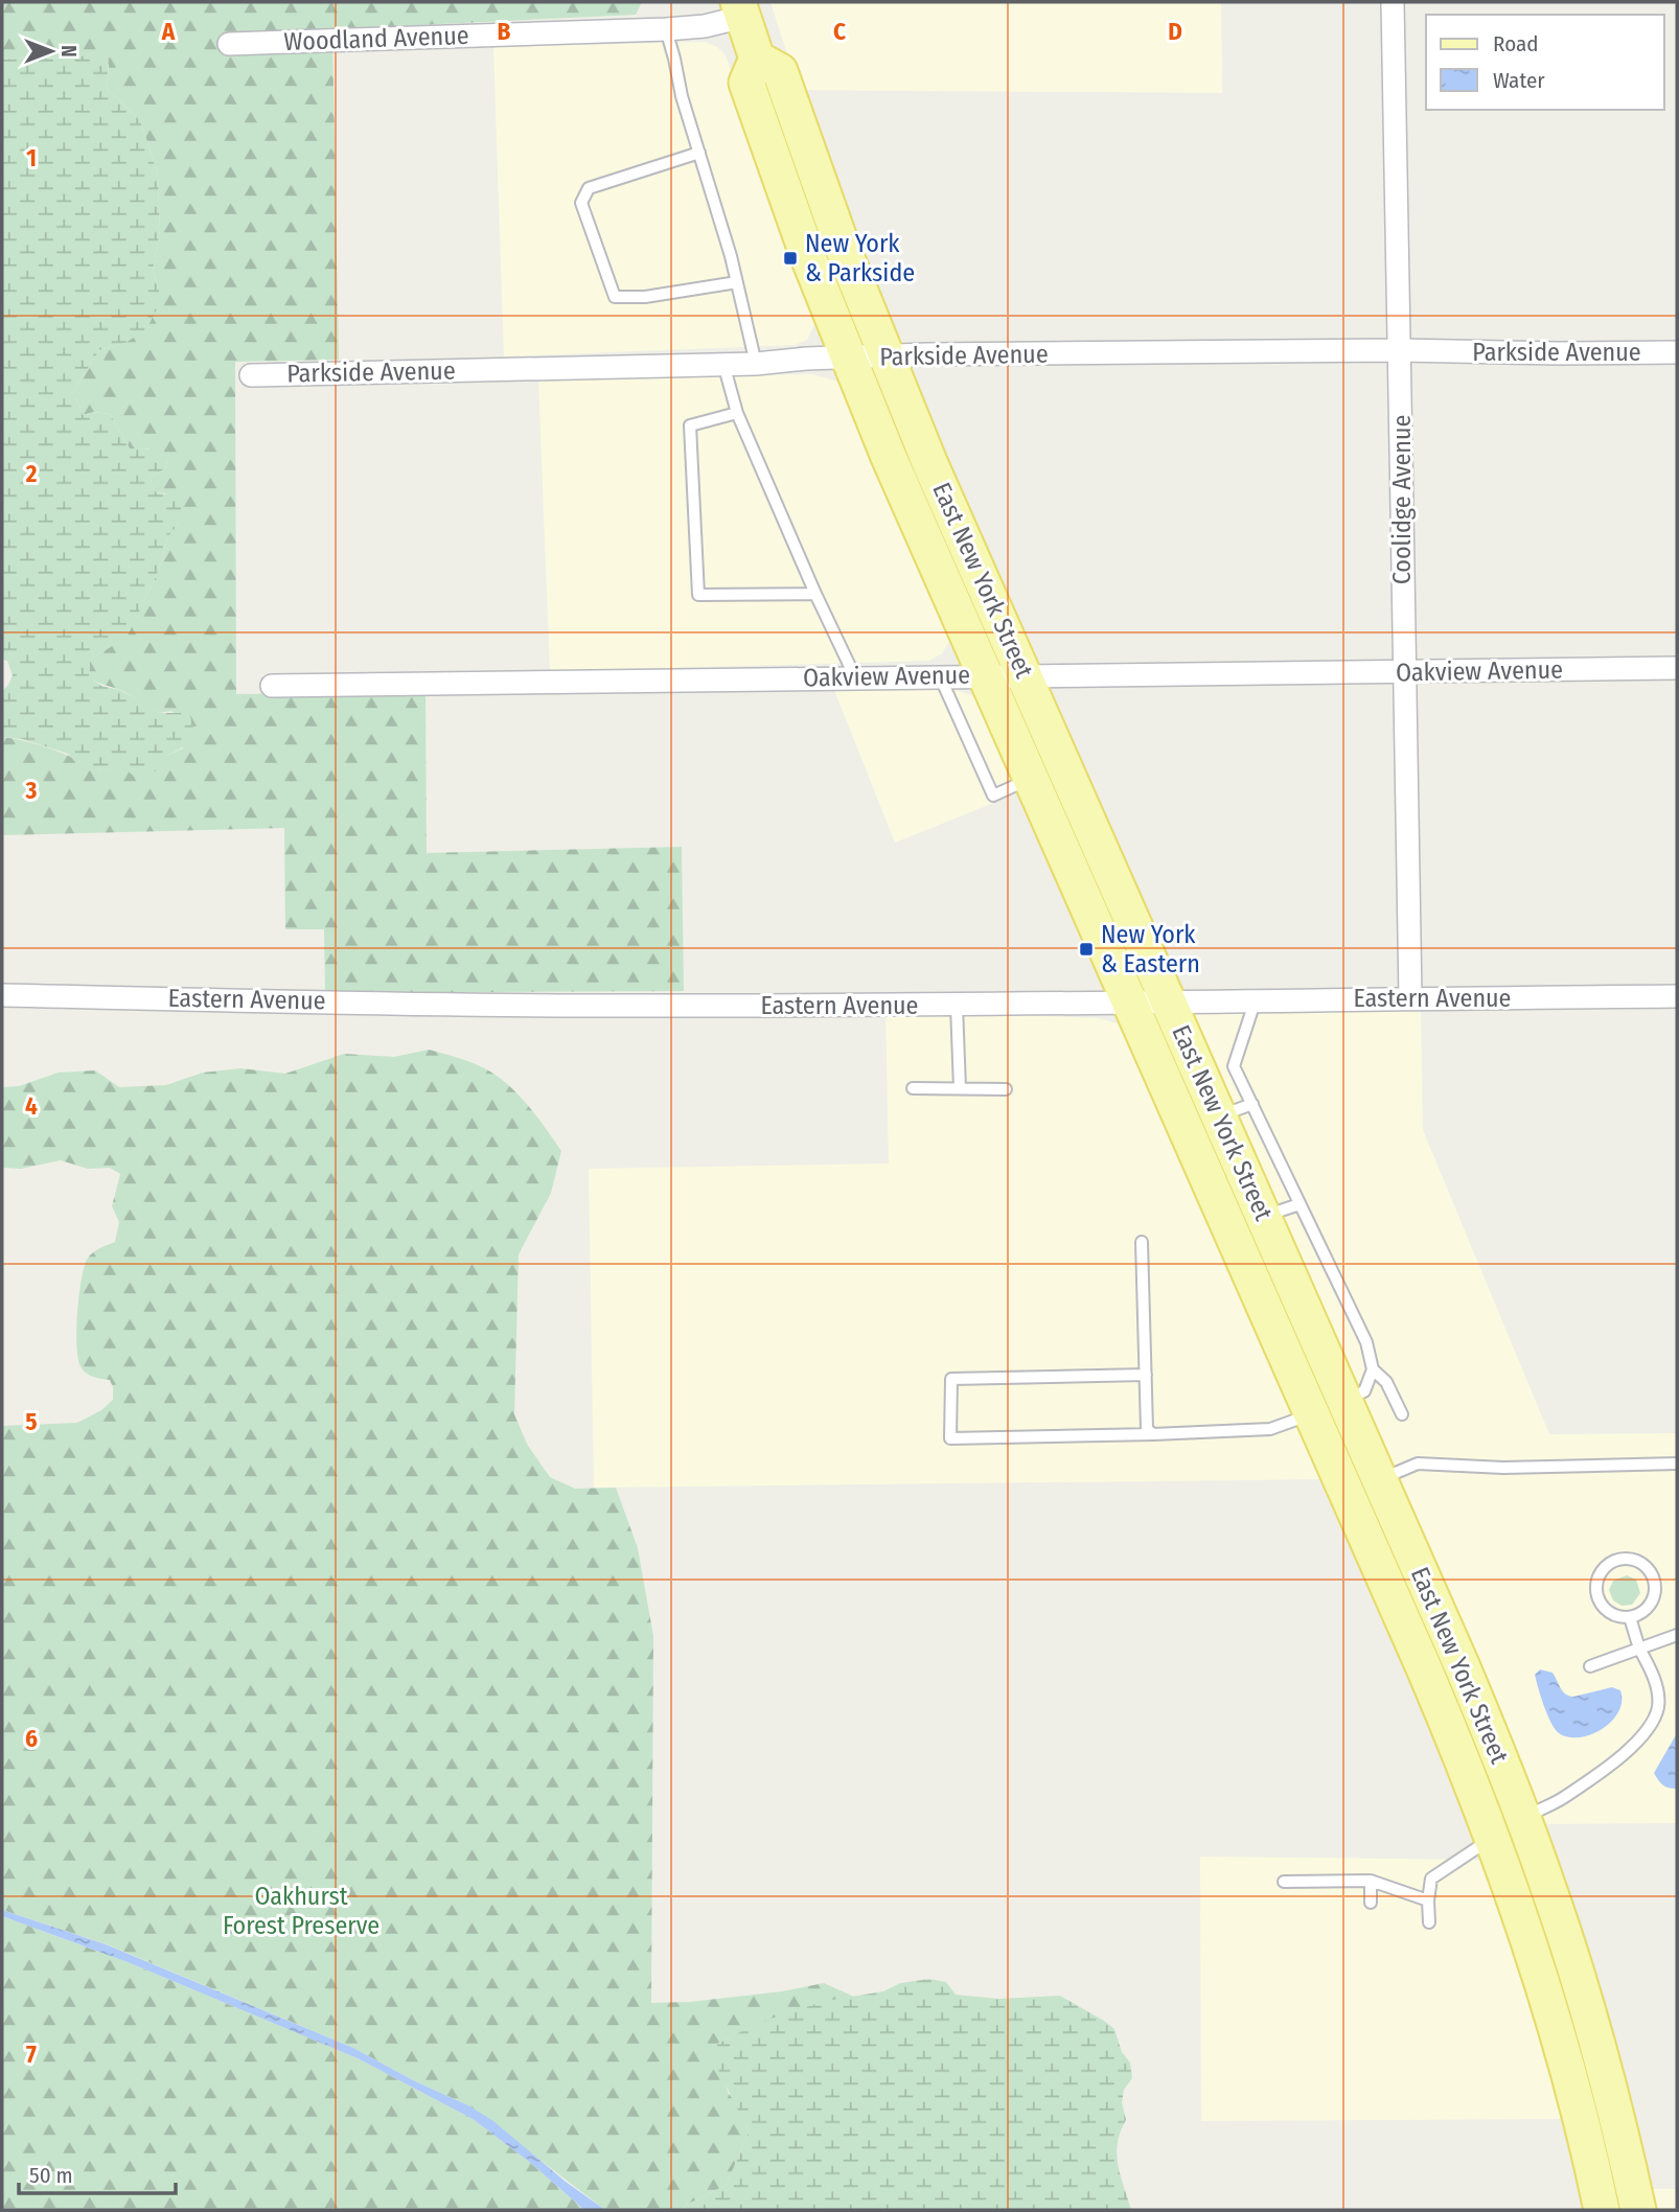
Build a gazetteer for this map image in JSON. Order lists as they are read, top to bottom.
{
  "streets": {
    "main road": ["East New York Street"],
    "street": [
      "Woodland Avenue",
      "Parkside Avenue",
      "Coolidge Avenue",
      "Oakview Avenue",
      "Eastern Avenue"
    ]
  },
  "crossings": [
    ["Woodland Avenue", "East New York Street"],
    ["Parkside Avenue", "Coolidge Avenue"],
    ["Parkside Avenue", "East New York Street"],
    ["Coolidge Avenue", "Oakview Avenue"],
    ["Coolidge Avenue", "Eastern Avenue"],
    ["East New York Street", "Oakview Avenue"],
    ["East New York Street", "Eastern Avenue"]
  ],
  "parks": ["Oakhurst Forest Preserve"],
  "places": {
    "transit": ["New York & Parkside", "New York & Eastern"]
  },
  "legend": ["Road", "Water"],
  "scale_bar": "50 m",
  "north": "right",
  "grid": {
    "columns": [
      "A",
      "B",
      "C",
      "D"
    ],
    "rows": [
      "1",
      "2",
      "3",
      "4",
      "5",
      "6",
      "7"
    ]
  }
}
